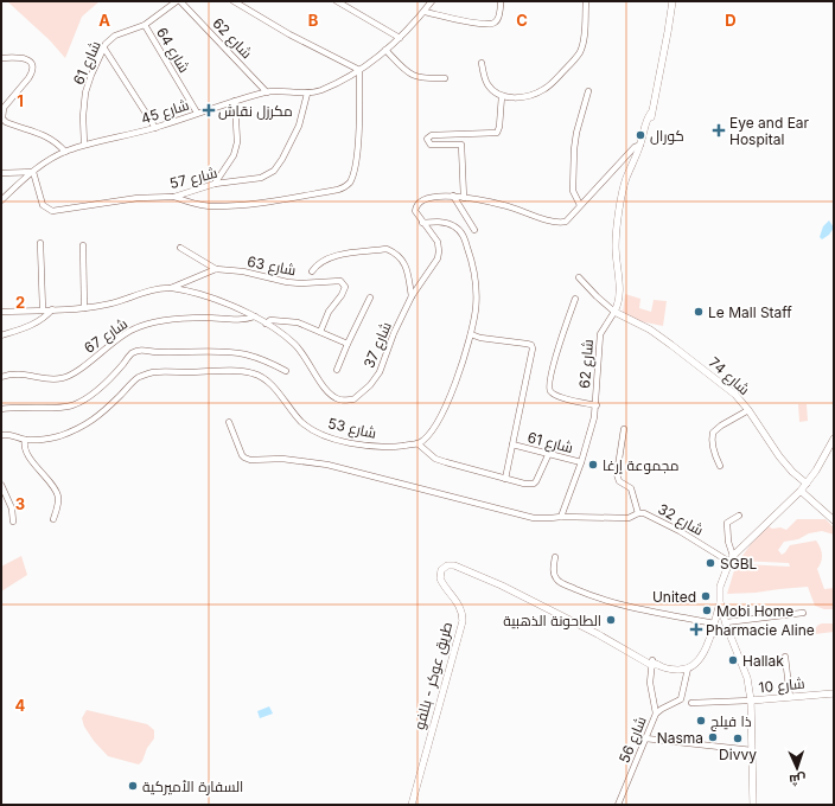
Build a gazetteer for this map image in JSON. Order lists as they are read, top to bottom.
{
  "streets": {
    "street": [
      "شارع 62",
      "شارع 64",
      "شارع 61",
      "شارع 45",
      "شارع 57",
      "شارع 63",
      "شارع 67",
      "شارع 37",
      "شارع 74",
      "شارع 53",
      "شارع 32",
      "طريق عوكر - بللفو",
      "شارع 10",
      "شارع 56"
    ]
  },
  "crossings": [
    ["شارع 62", "شارع 61"],
    ["شارع 62", "شارع 45"],
    ["شارع 62", "شارع 74"],
    ["شارع 62", "شارع 32"],
    ["شارع 64", "شارع 61"],
    ["شارع 64", "شارع 45"],
    ["شارع 61", "شارع 45"],
    ["شارع 45", "شارع 57"],
    ["شارع 67", "شارع 37"]
  ],
  "places": {
    "health": ["مكرزل نقاش", "Eye and Ear Hospital", "Pharmacie Aline"],
    "other": [
      "كورال",
      "Le Mall Staff",
      "مجموعة إرغا",
      "SGBL",
      "United",
      "Mobi Home",
      "الطاحونة الذهبية",
      "Hallak",
      "ذا فيلج",
      "Nasma",
      "Divvy",
      "السفارة الأميركية"
    ]
  },
  "north": "bottom",
  "grid": {
    "columns": [
      "A",
      "B",
      "C",
      "D"
    ],
    "rows": [
      "1",
      "2",
      "3",
      "4"
    ]
  }
}
